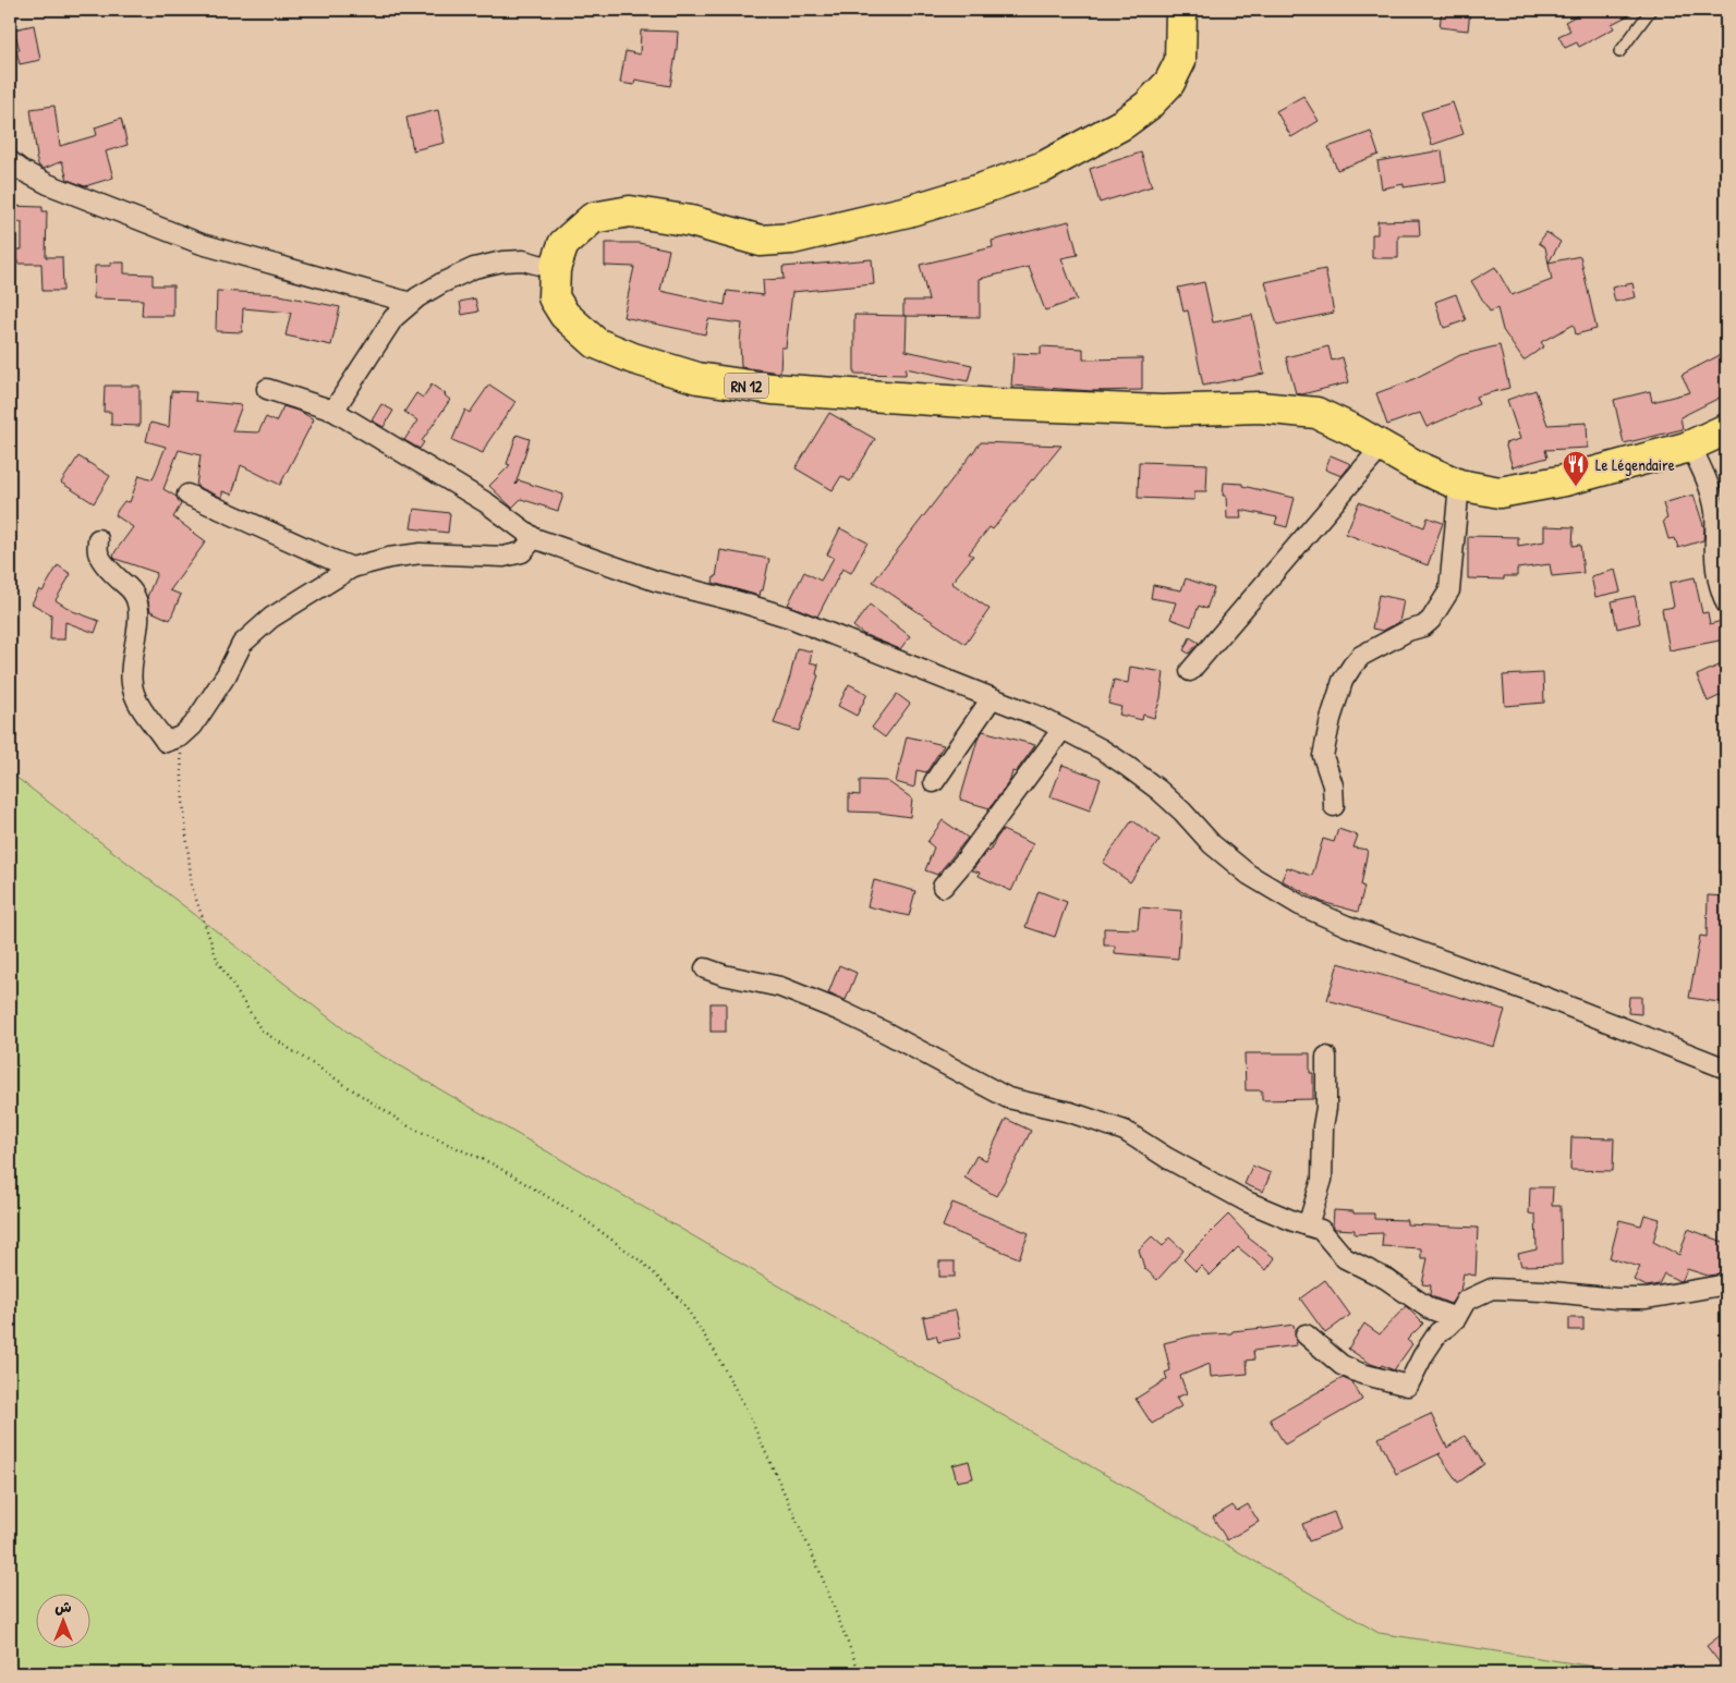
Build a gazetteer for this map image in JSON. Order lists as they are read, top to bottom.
{
  "streets": {
    "main road": ["RN 12"]
  },
  "places": {
    "restaurant": ["Le Légendaire"]
  },
  "north": "top"
}
